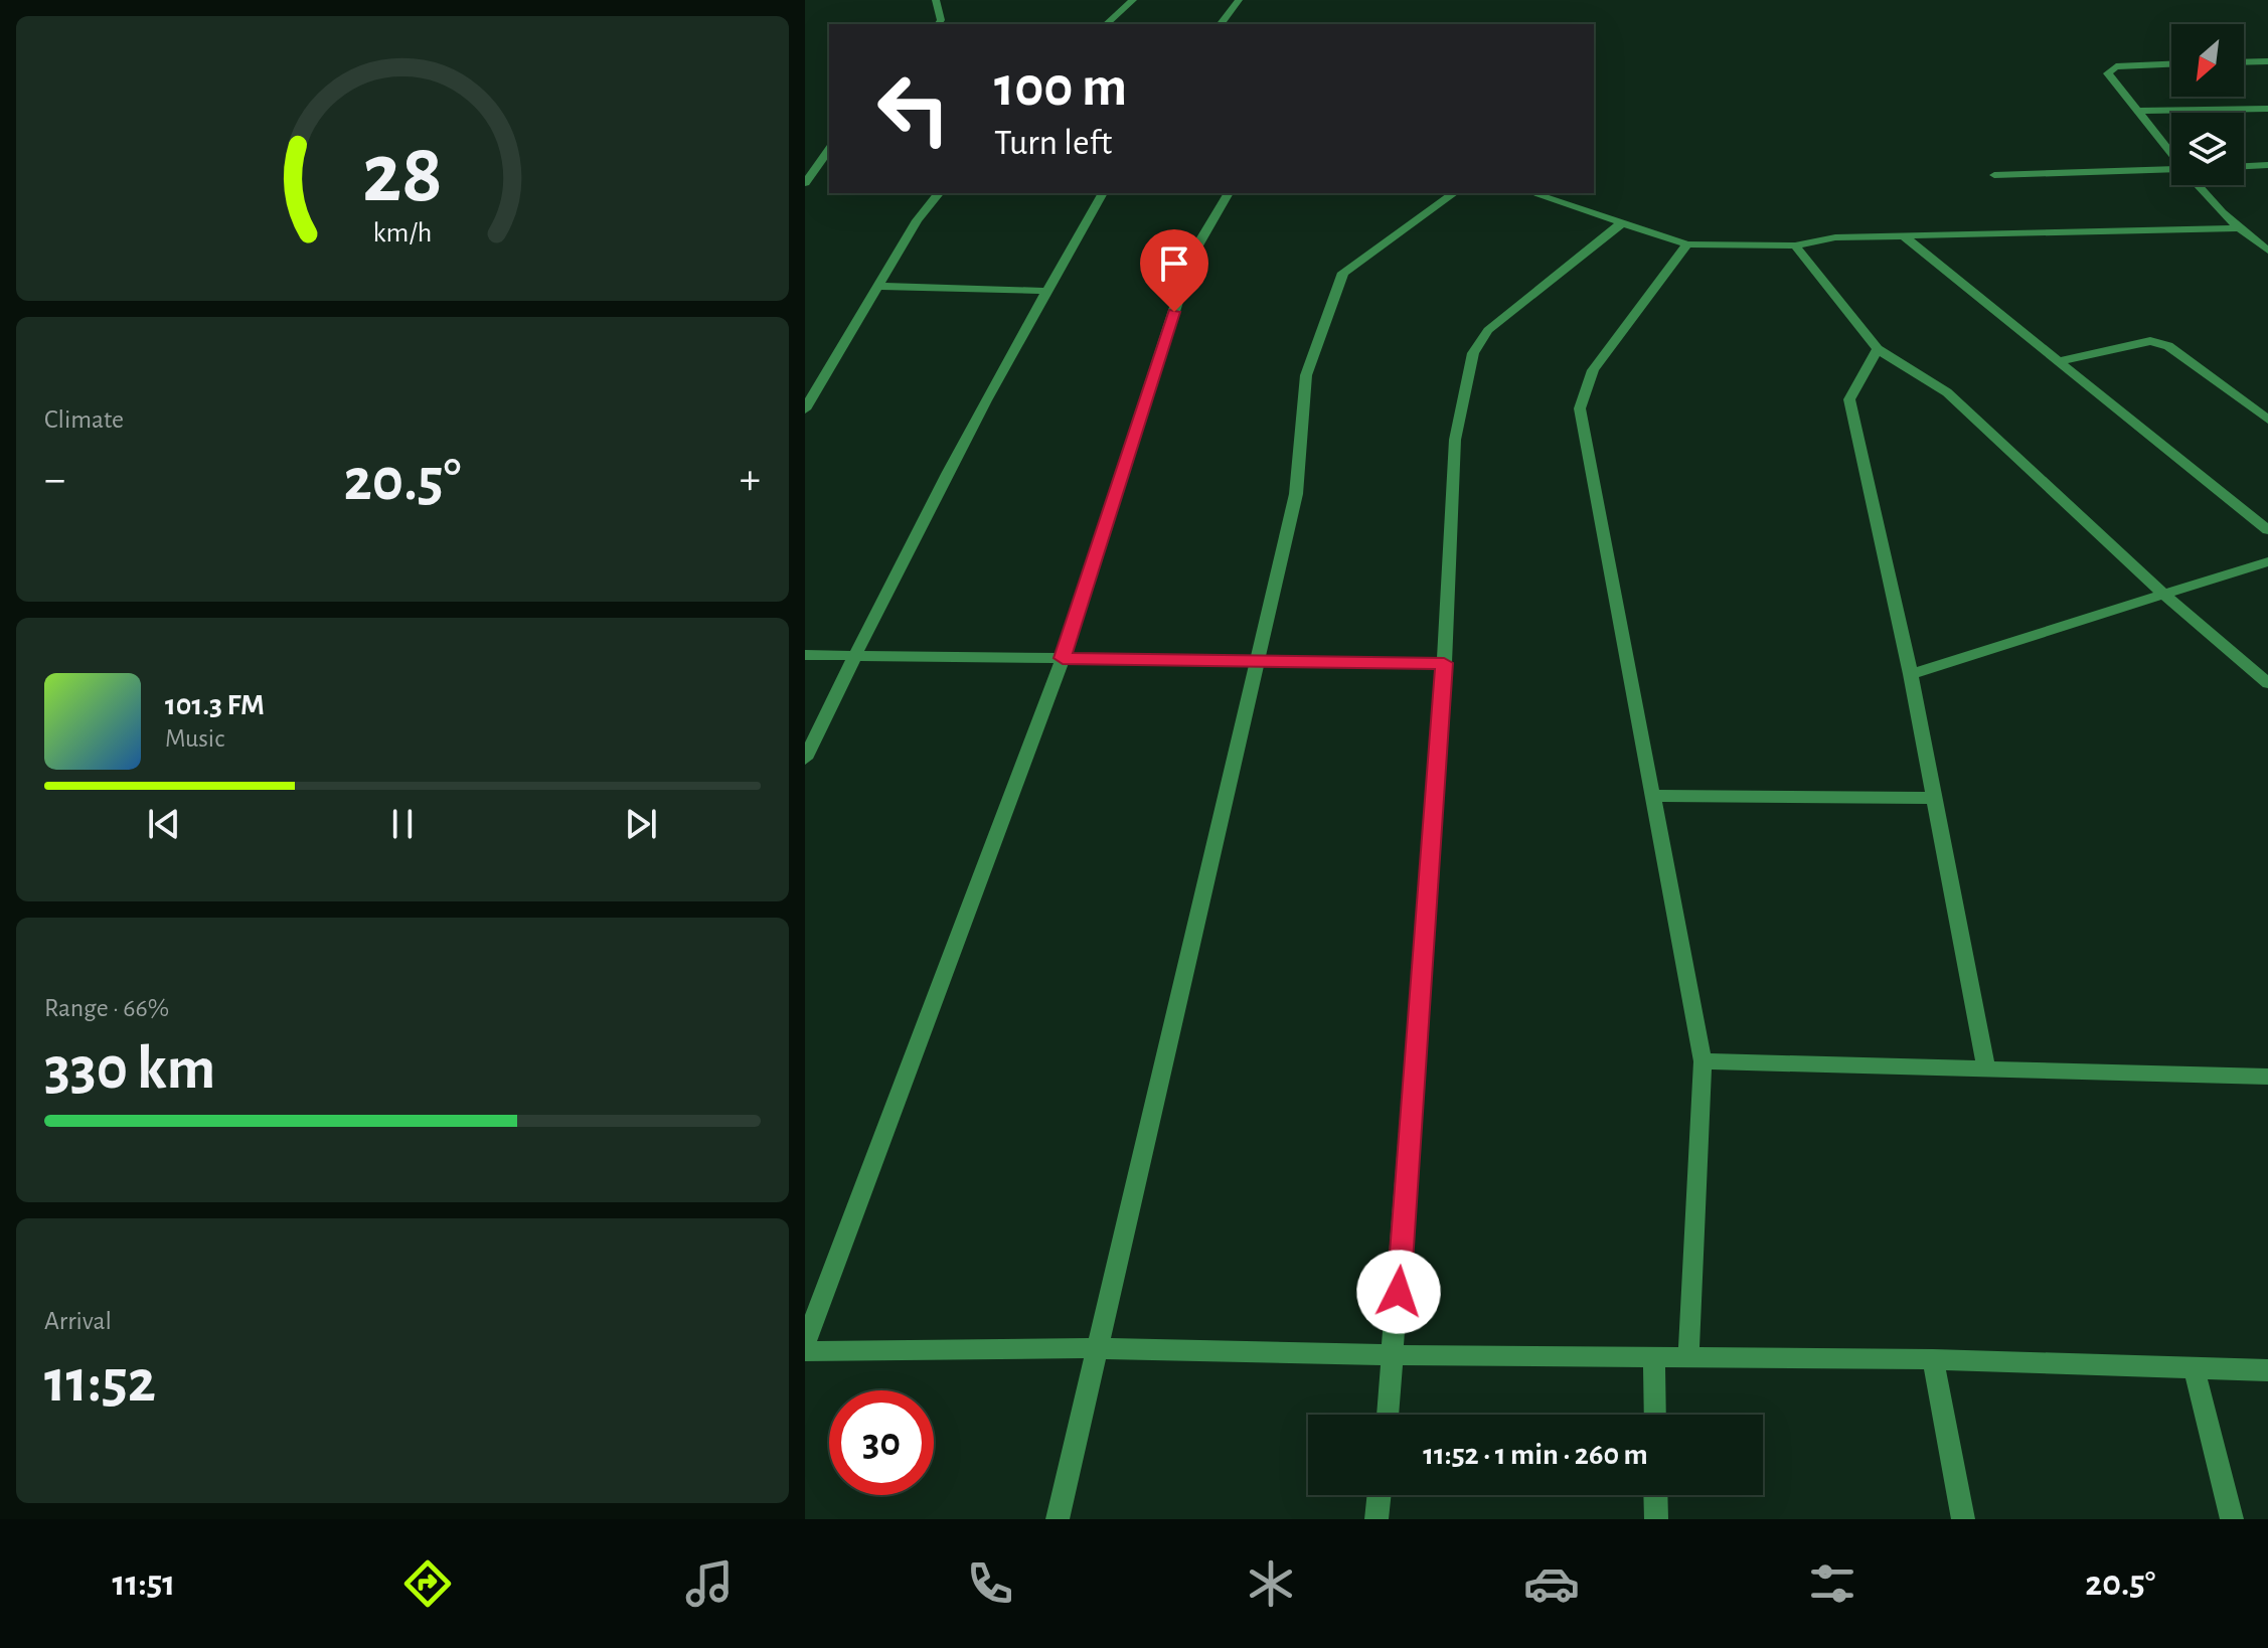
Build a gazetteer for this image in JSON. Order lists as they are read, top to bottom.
{
  "north": "bottom left",
  "page": {
    "turn": ["100 m", "Turn left"],
    "tile": [
      "Climate",
      ["Range · 66%", "330 km"],
      ["Arrival", "11:52"]
    ],
    "heat": ["−", "20.5°", "+"],
    "song": ["101.3 FM", "Music"],
    "limit": "30",
    "trip": "11:52 · 1 min · 260 m",
    "tabs": ["11:51", "20.5°"],
    "gauge": ["28", "km/h"]
  }
}
